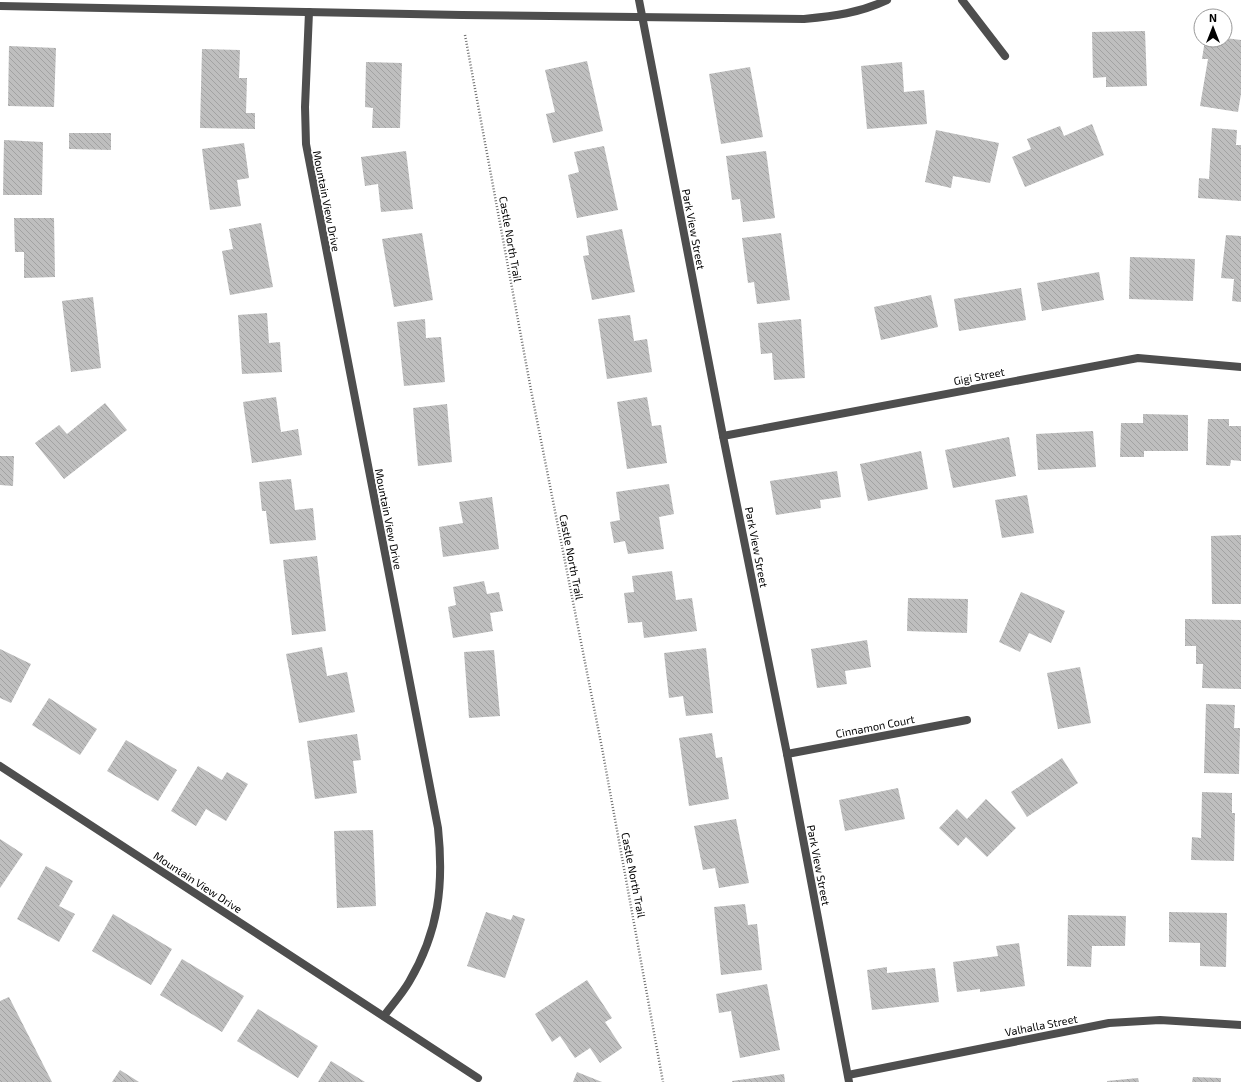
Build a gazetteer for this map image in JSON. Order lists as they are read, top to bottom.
{
  "streets": {
    "street": [
      "Mountain View Drive",
      "Park View Street",
      "Gigi Street",
      "Cinnamon Court",
      "Valhalla Street"
    ],
    "path": ["Castle North Trail"]
  },
  "crossings": [
    ["Park View Street", "Gigi Street"],
    ["Park View Street", "Cinnamon Court"],
    ["Park View Street", "Valhalla Street"]
  ],
  "north": "top"
}
